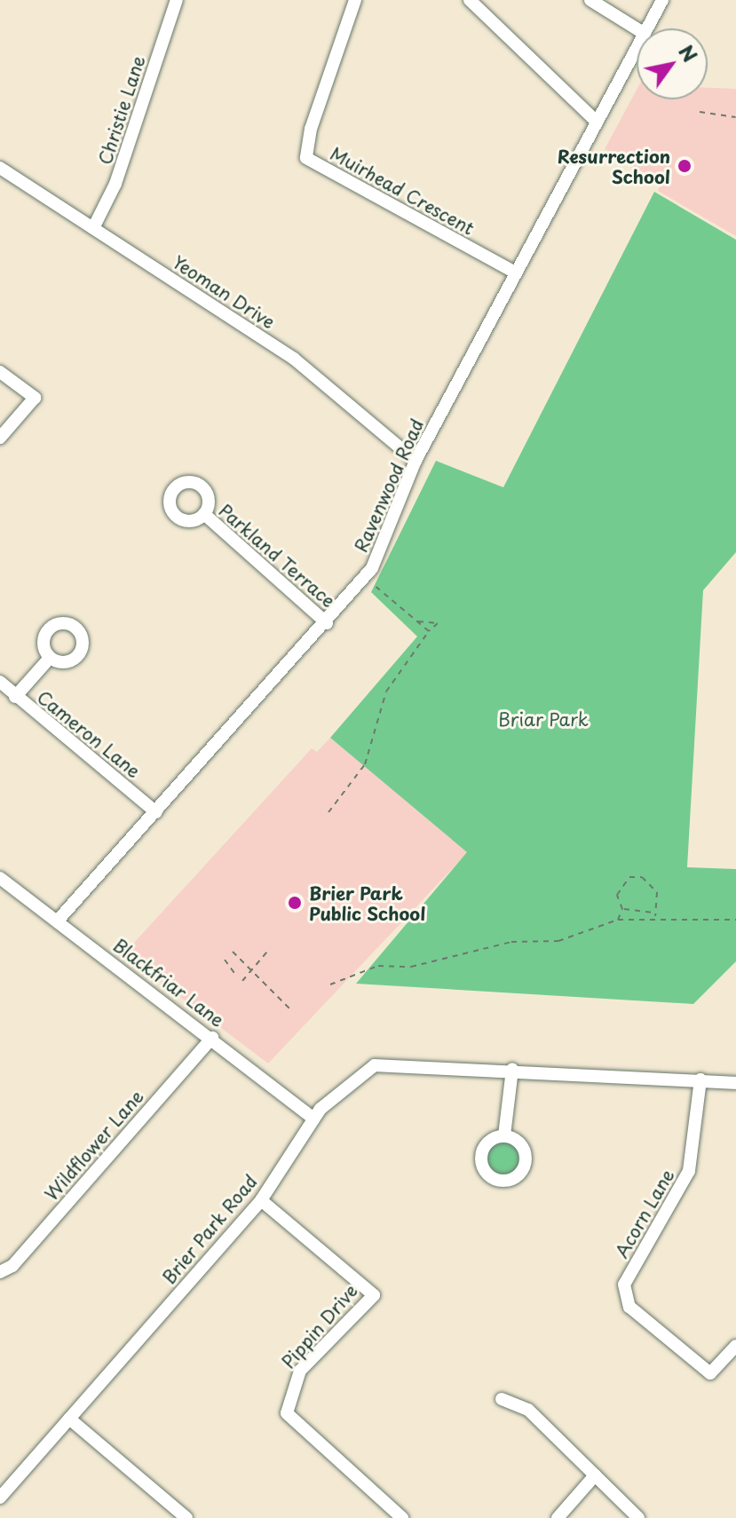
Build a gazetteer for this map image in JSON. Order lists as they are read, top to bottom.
{
  "streets": {
    "street": [
      "Christie Lane",
      "Muirhead Crescent",
      "Yeoman Drive",
      "Ravenwood Road",
      "Parkland Terrace",
      "Cameron Lane",
      "Blackfriar Lane",
      "Wildflower Lane",
      "Acorn Lane",
      "Brier Park Road",
      "Pippin Drive"
    ]
  },
  "crossings": [
    ["Christie Lane", "Yeoman Drive"],
    ["Muirhead Crescent", "Ravenwood Road"],
    ["Yeoman Drive", "Ravenwood Road"],
    ["Ravenwood Road", "Parkland Terrace"],
    ["Ravenwood Road", "Cameron Lane"],
    ["Ravenwood Road", "Blackfriar Lane"],
    ["Blackfriar Lane", "Wildflower Lane"],
    ["Blackfriar Lane", "Brier Park Road"],
    ["Acorn Lane", "Brier Park Road"],
    ["Brier Park Road", "Pippin Drive"]
  ],
  "parks": ["Briar Park"],
  "places": ["Resurrection School", "Brier Park Public School"],
  "north": "top right"
}
